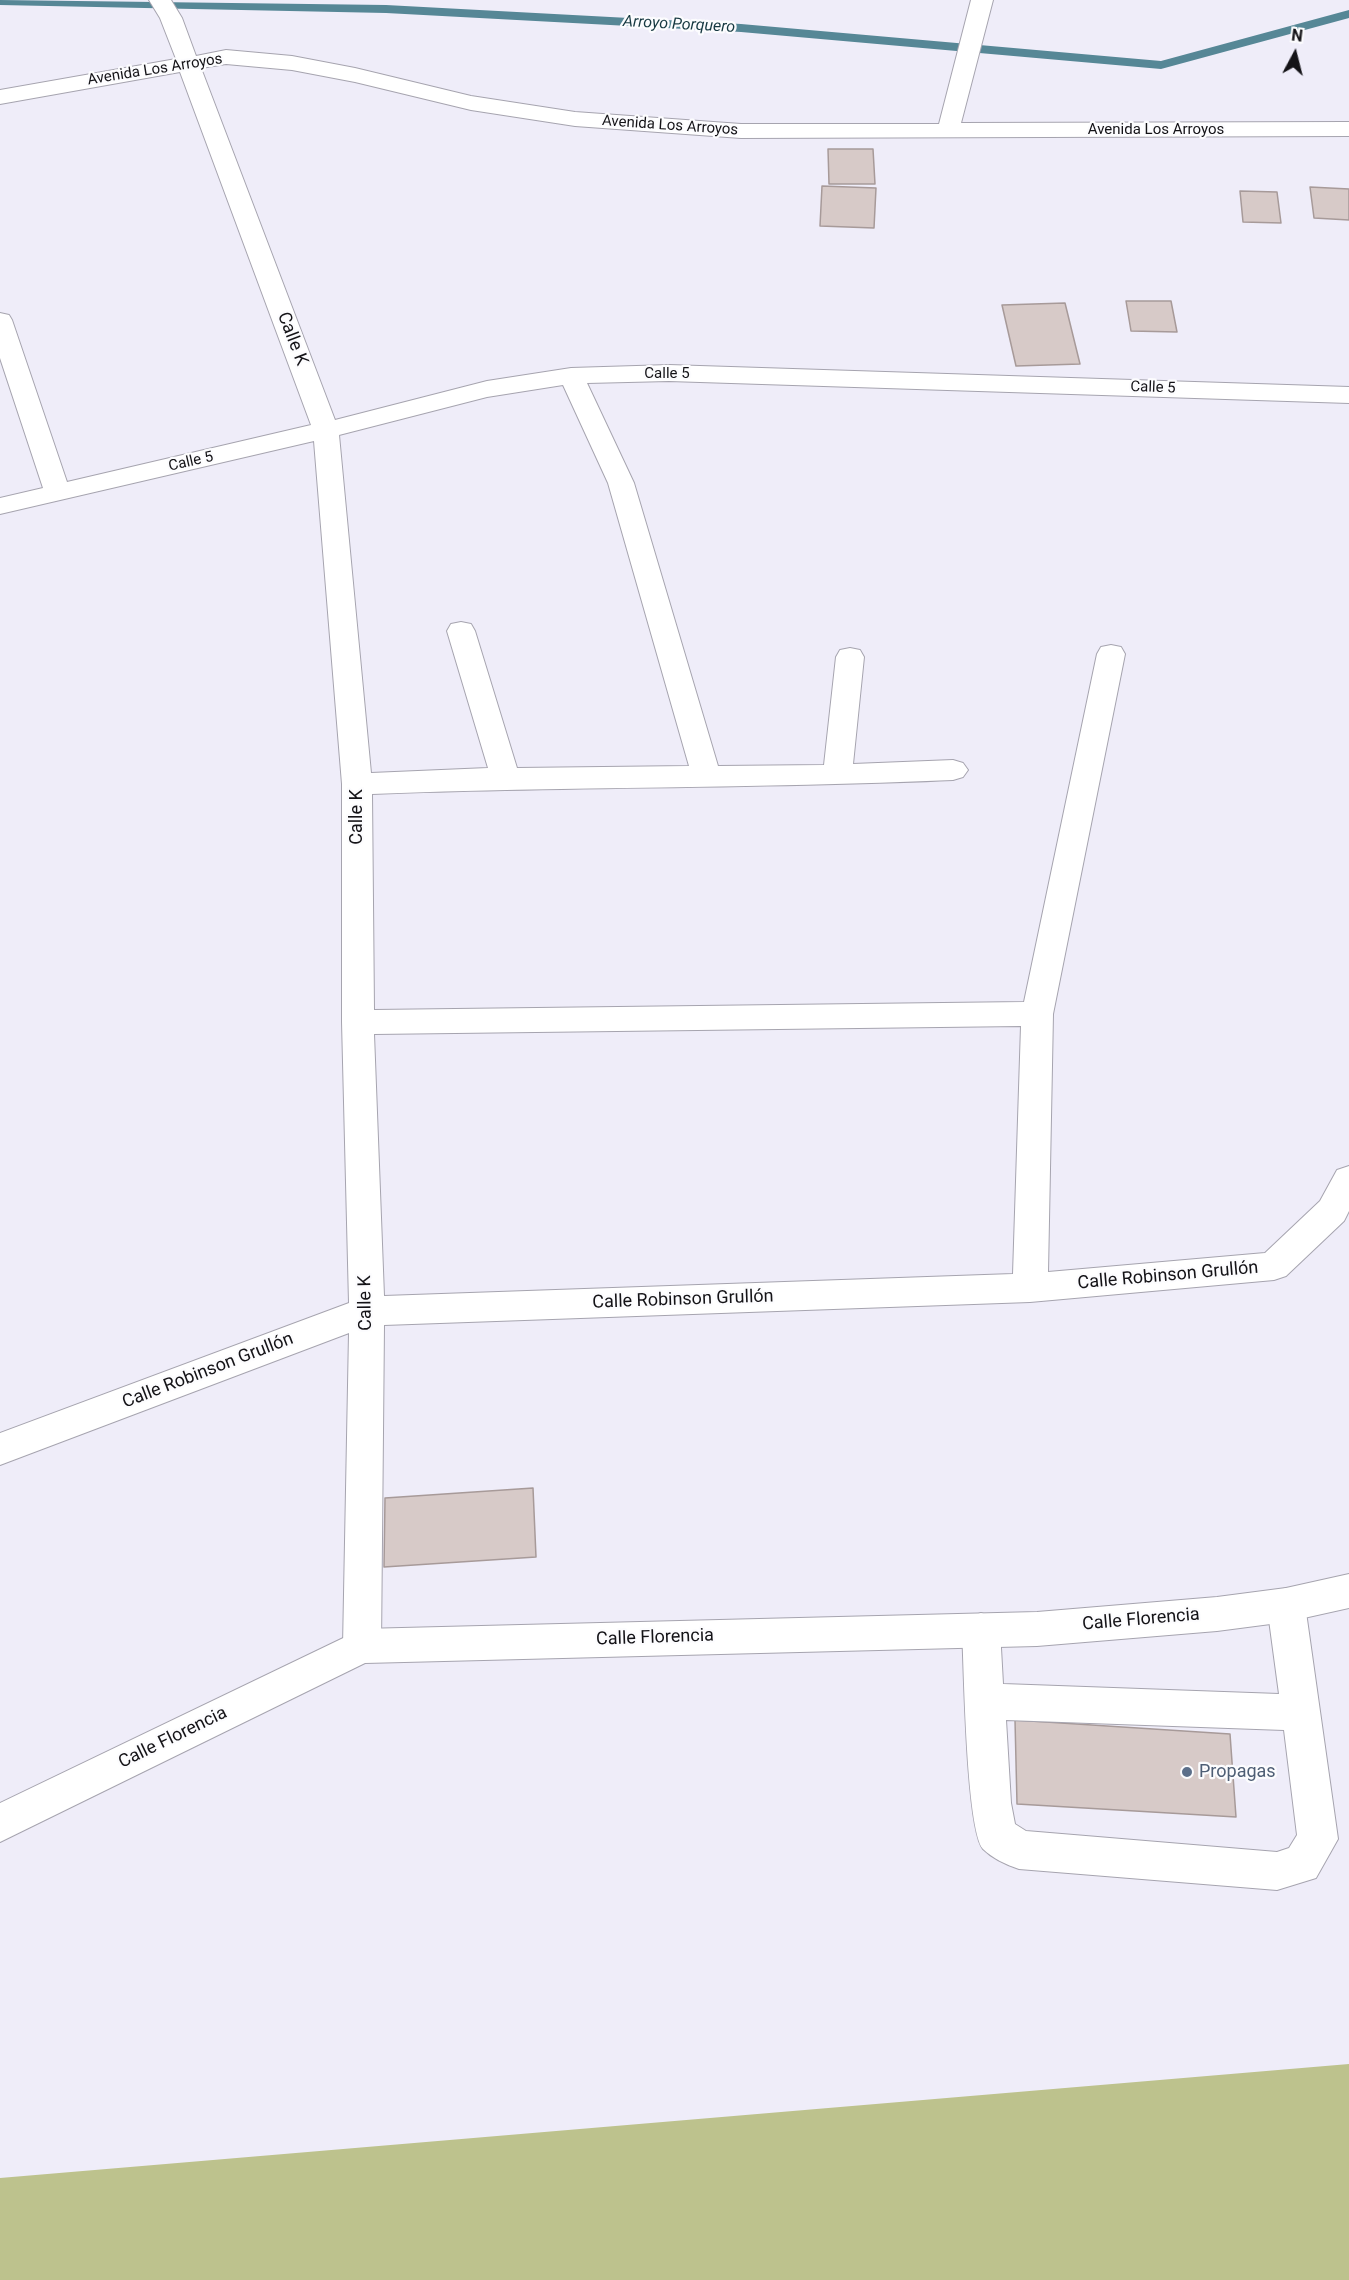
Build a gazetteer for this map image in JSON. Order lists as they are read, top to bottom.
{
  "streets": {
    "street": [
      "Avenida Los Arroyos",
      "Calle K",
      "Calle 5",
      "Calle Robinson Grullón",
      "Calle Florencia"
    ]
  },
  "crossings": [
    ["Avenida Los Arroyos", "Calle K"],
    ["Calle K", "Calle 5"],
    ["Calle K", "Calle Robinson Grullón"],
    ["Calle K", "Calle Florencia"]
  ],
  "water": ["Arroyo Porquero"],
  "places": ["Propagas"],
  "north": "top"
}
